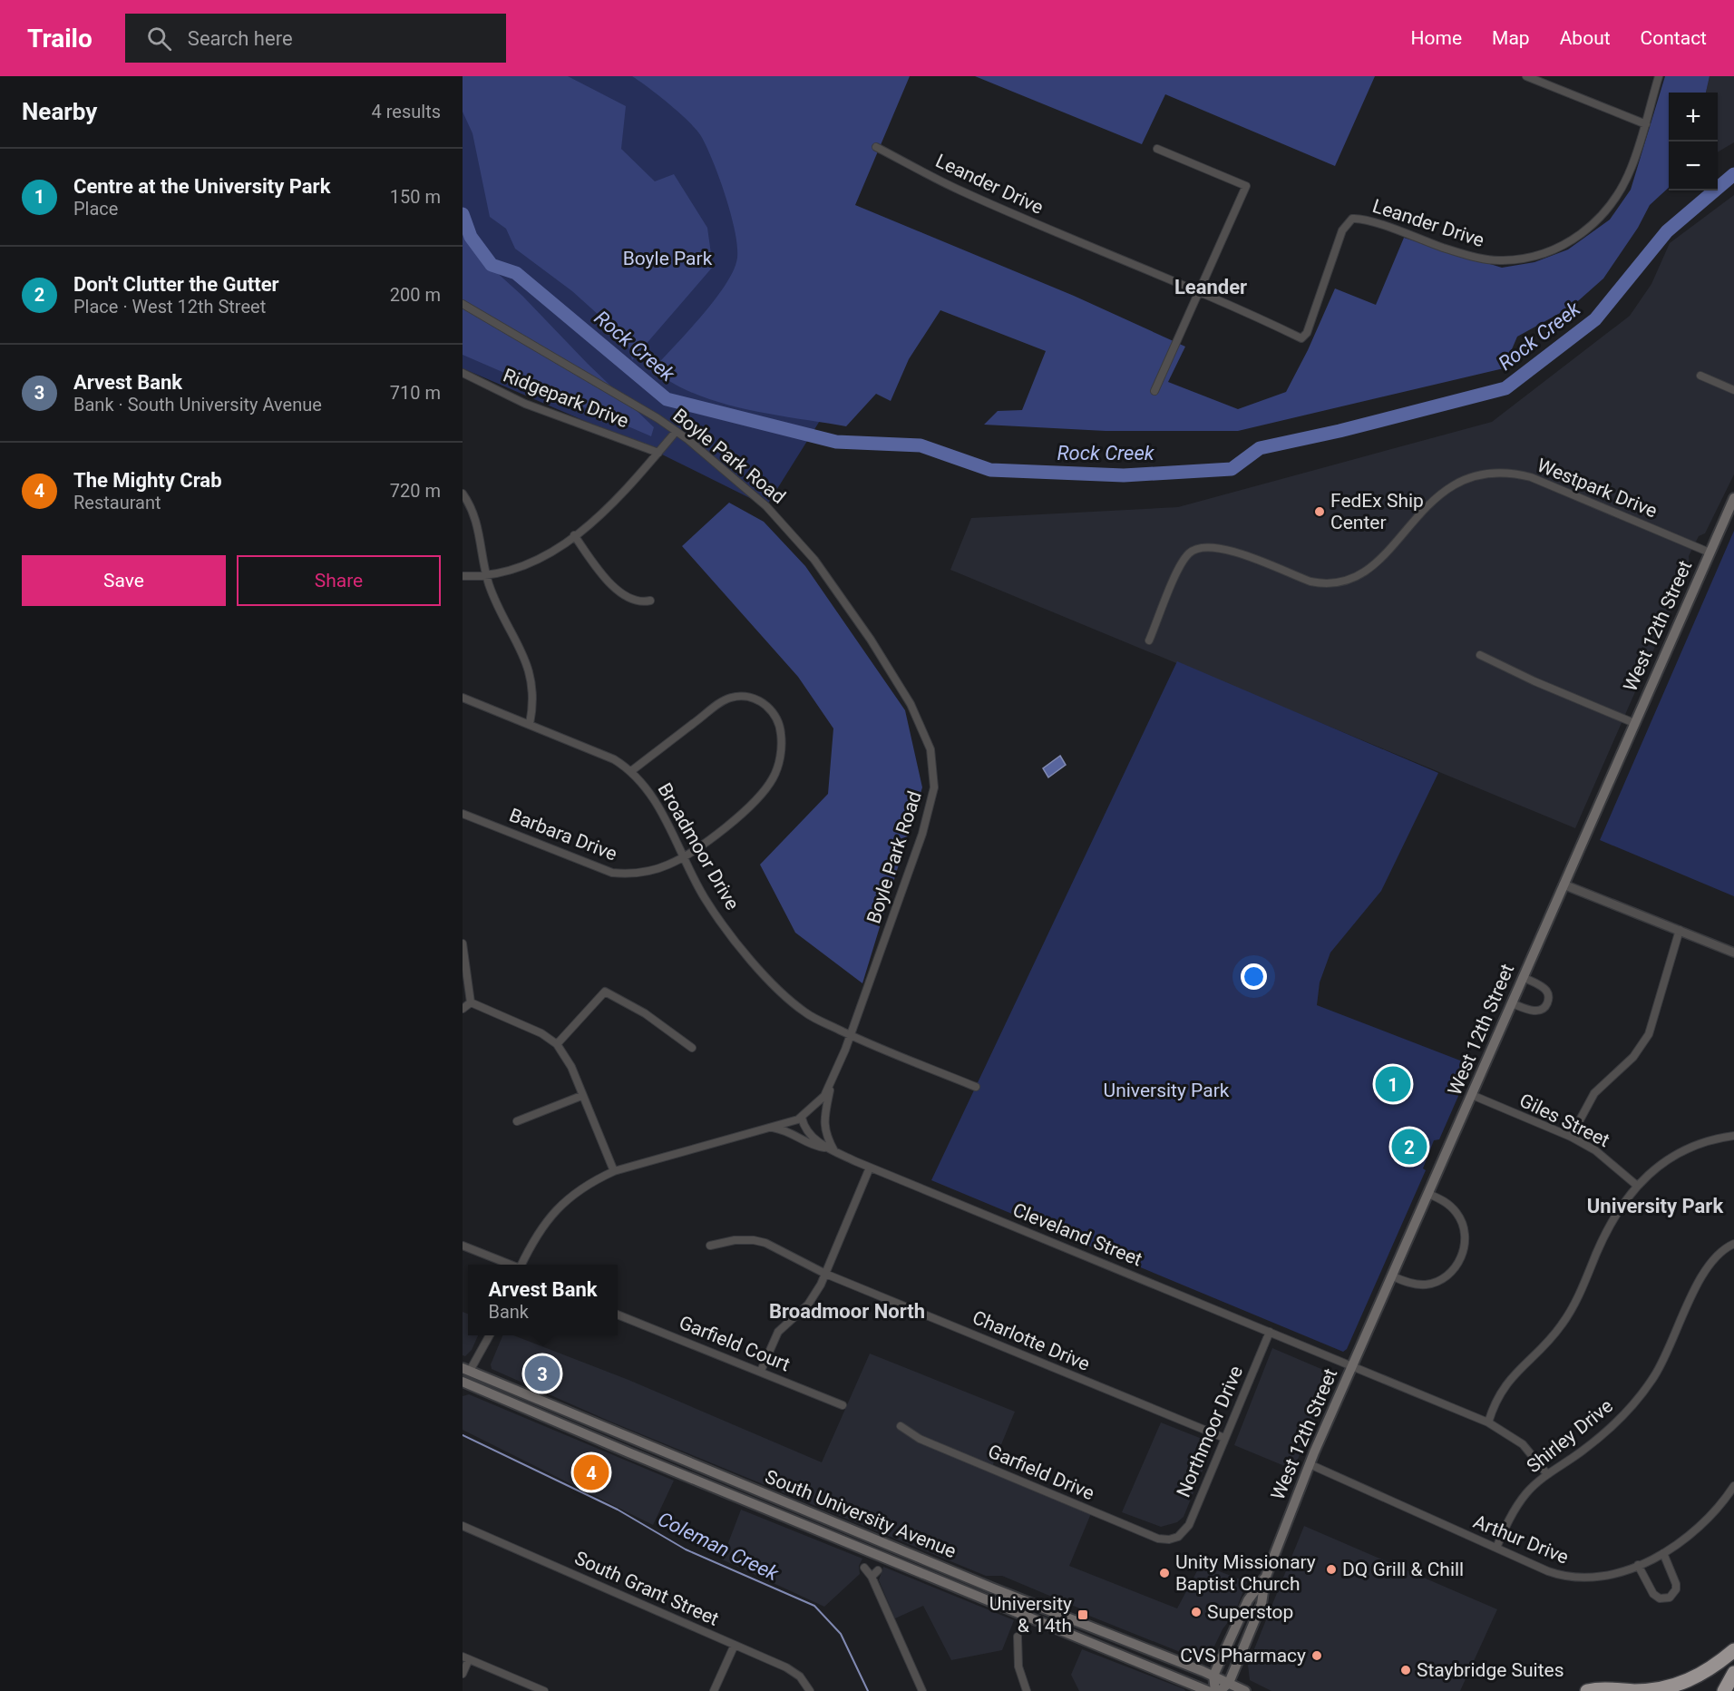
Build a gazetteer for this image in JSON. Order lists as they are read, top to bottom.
{
  "streets": {
    "main road": ["West 12th Street", "South University Avenue"],
    "street": [
      "Leander Drive",
      "Ridgepark Drive",
      "Boyle Park Road",
      "Westpark Drive",
      "Barbara Drive",
      "Broadmoor Drive",
      "Giles Street",
      "Cleveland Street",
      "Charlotte Drive",
      "Garfield Court",
      "Northmoor Drive",
      "Shirley Drive",
      "Garfield Drive",
      "Arthur Drive",
      "South Grant Street"
    ]
  },
  "crossings": [
    ["Boyle Park Road", "Broadmoor Drive"],
    ["Boyle Park Road", "Cleveland Street"],
    ["Westpark Drive", "West 12th Street"],
    ["West 12th Street", "Giles Street"],
    ["West 12th Street", "Cleveland Street"],
    ["West 12th Street", "South University Avenue"],
    ["West 12th Street", "Arthur Drive"],
    ["Barbara Drive", "Broadmoor Drive"],
    ["Cleveland Street", "Northmoor Drive"],
    ["Cleveland Street", "Shirley Drive"],
    ["Charlotte Drive", "Northmoor Drive"],
    ["Northmoor Drive", "Garfield Drive"],
    ["Shirley Drive", "Arthur Drive"]
  ],
  "districts": ["Leander", "University Park", "Broadmoor North"],
  "water": ["Rock Creek", "Coleman Creek"],
  "parks": ["Boyle Park", "University Park"],
  "places": {
    "other": [
      "FedEx Ship Center",
      "DQ Grill & Chill",
      "Unity Missionary Baptist Church",
      "Superstop",
      "CVS Pharmacy",
      "Staybridge Suites"
    ],
    "transit": ["University & 14th"]
  },
  "page": {
    "header": "Trailo",
    "search": "Search here",
    "nav": [
      "Home",
      "Map",
      "About",
      "Contact"
    ],
    "heading": ["Nearby", "4 results"],
    "map_buttons": ["+", "−"],
    "list": [
      {
        "mark": "1",
        "name": "Centre at the University Park",
        "note": "Place",
        "value": "150 m"
      },
      {
        "mark": "2",
        "name": "Don't Clutter the Gutter",
        "note": "Place · West 12th Street",
        "value": "200 m"
      },
      {
        "mark": "3",
        "name": "Arvest Bank",
        "note": "Bank · South University Avenue",
        "value": "710 m"
      },
      {
        "mark": "4",
        "name": "The Mighty Crab",
        "note": "Restaurant",
        "value": "720 m"
      }
    ],
    "buttons": ["Save", "Share"],
    "pins": [
      "1",
      "2",
      "3",
      "4"
    ],
    "popup": ["Arvest Bank", "Bank"]
  }
}
